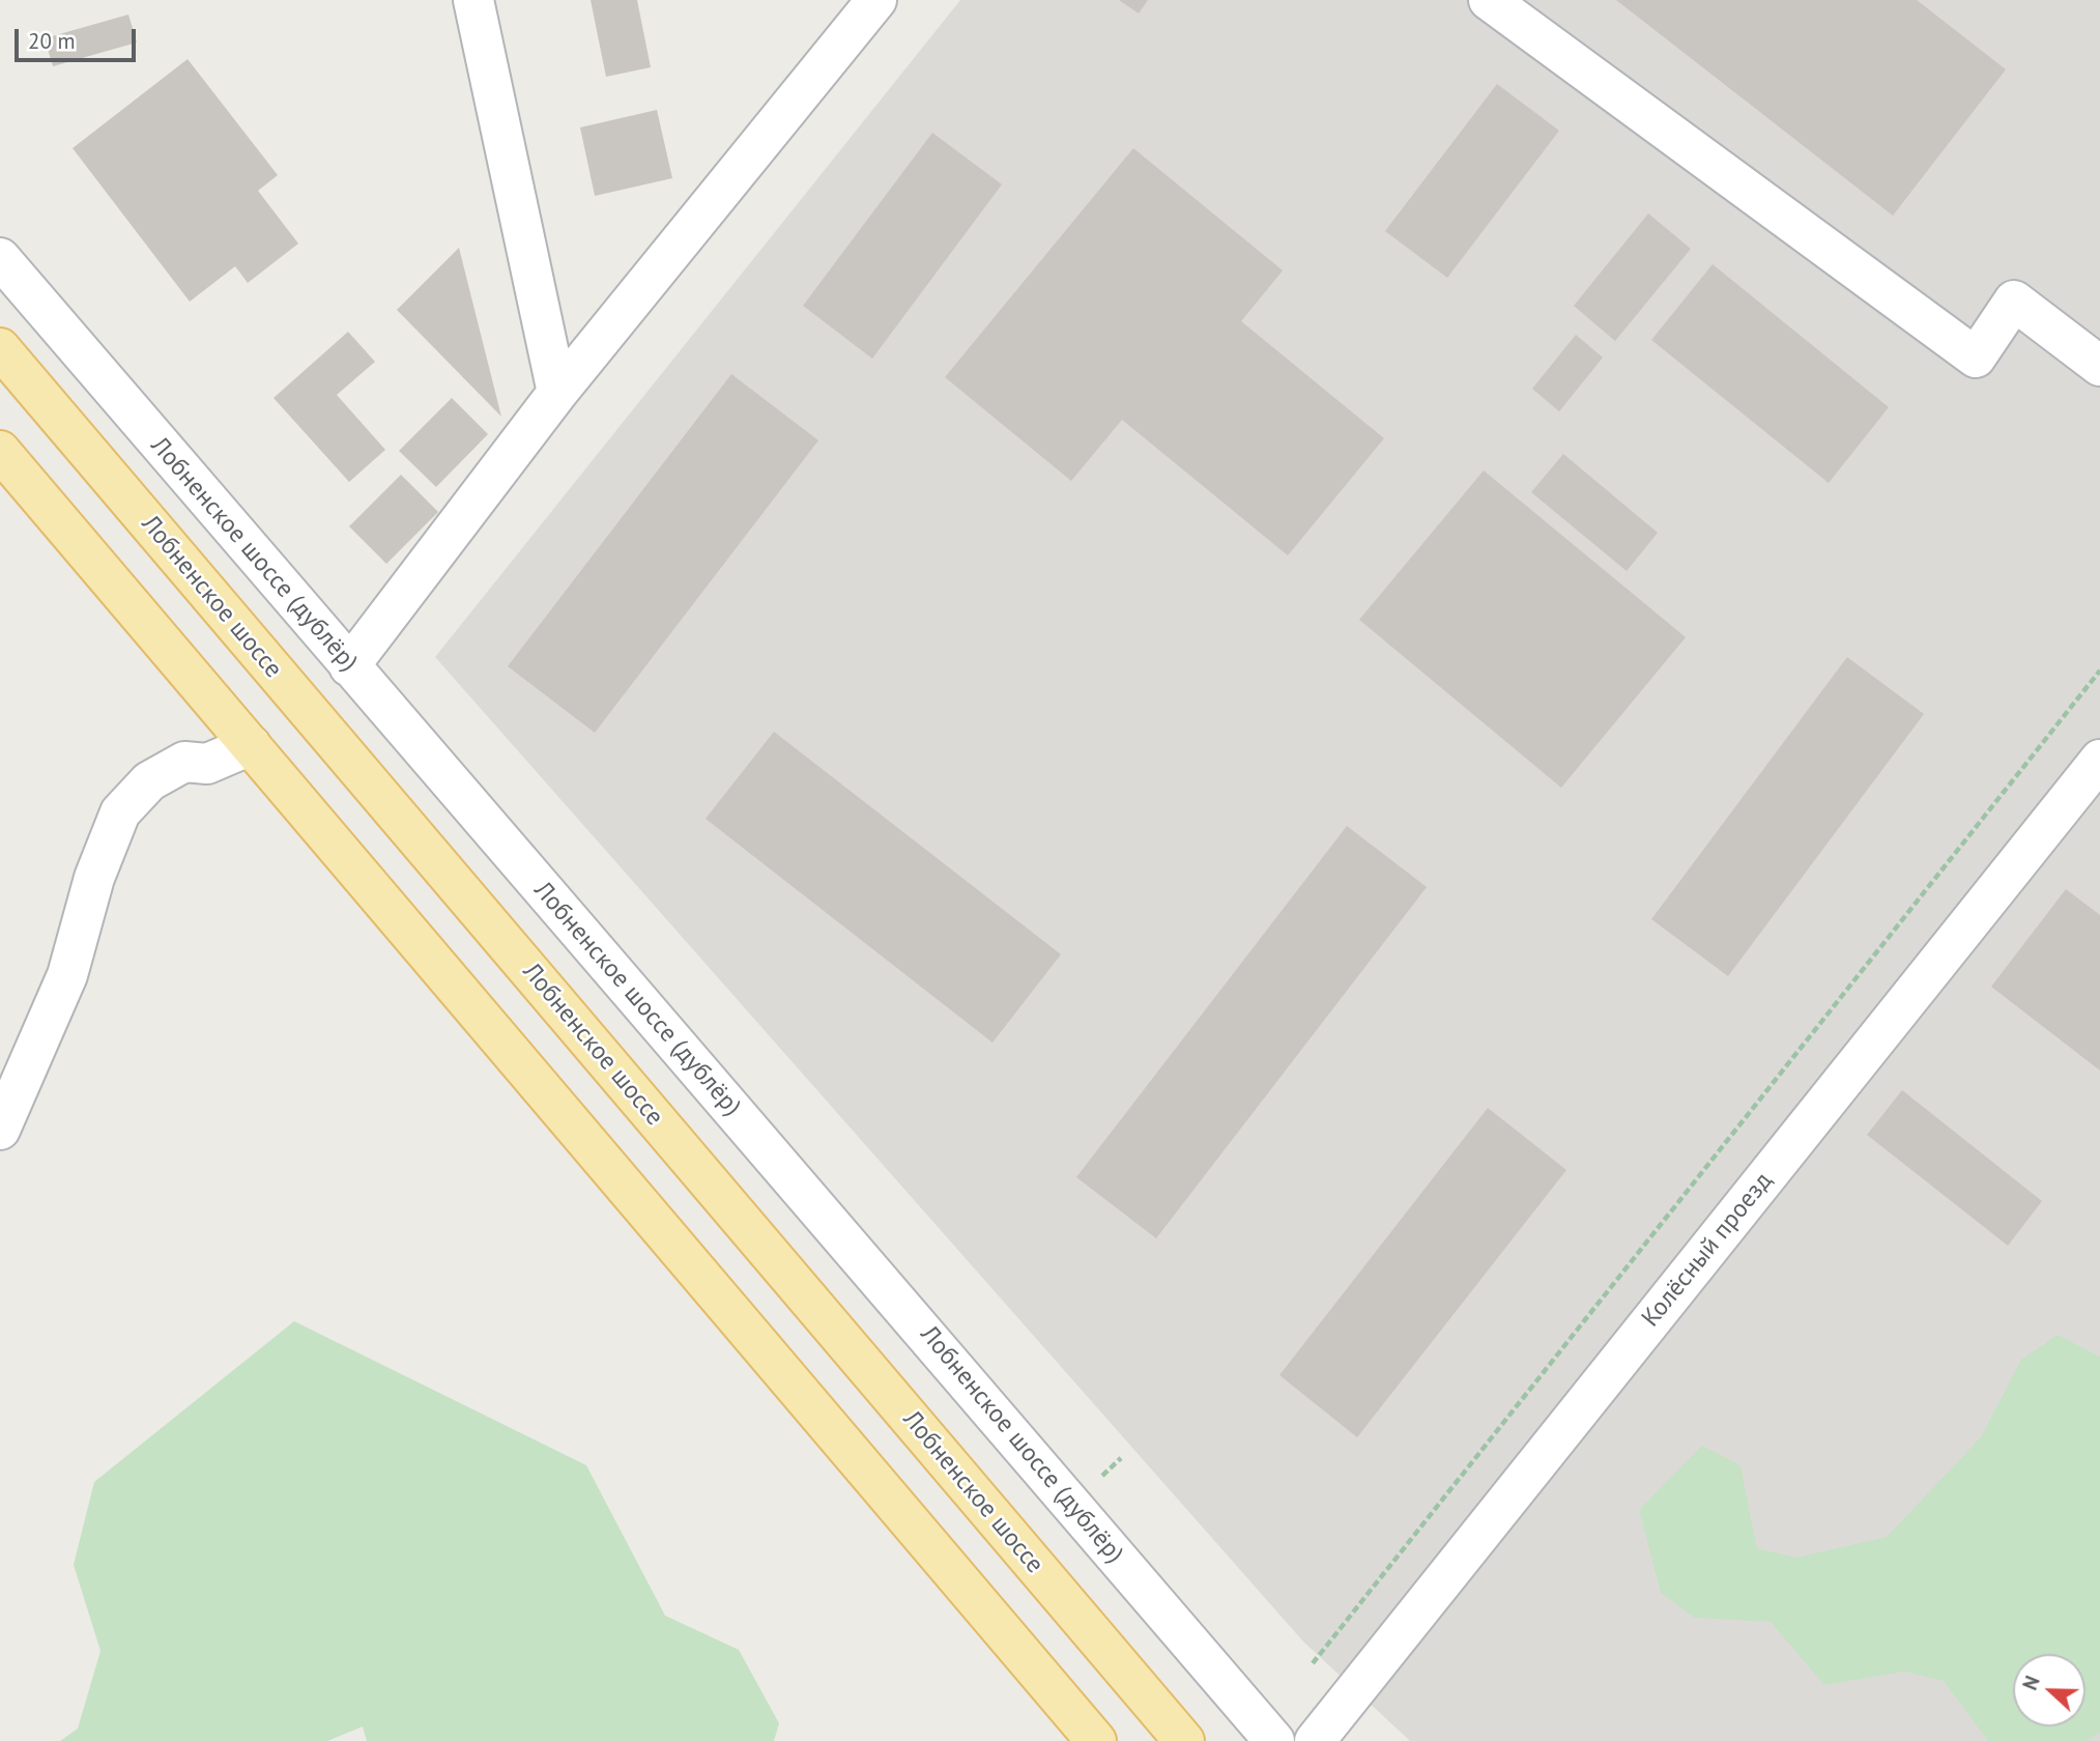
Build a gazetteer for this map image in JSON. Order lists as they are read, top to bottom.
{
  "streets": {
    "main road": ["Лобненское шоссе"],
    "street": ["Лобненское шоссе (дублёр)", "Колёсный проезд"]
  },
  "scale_bar": "20 m",
  "north": "left"
}
